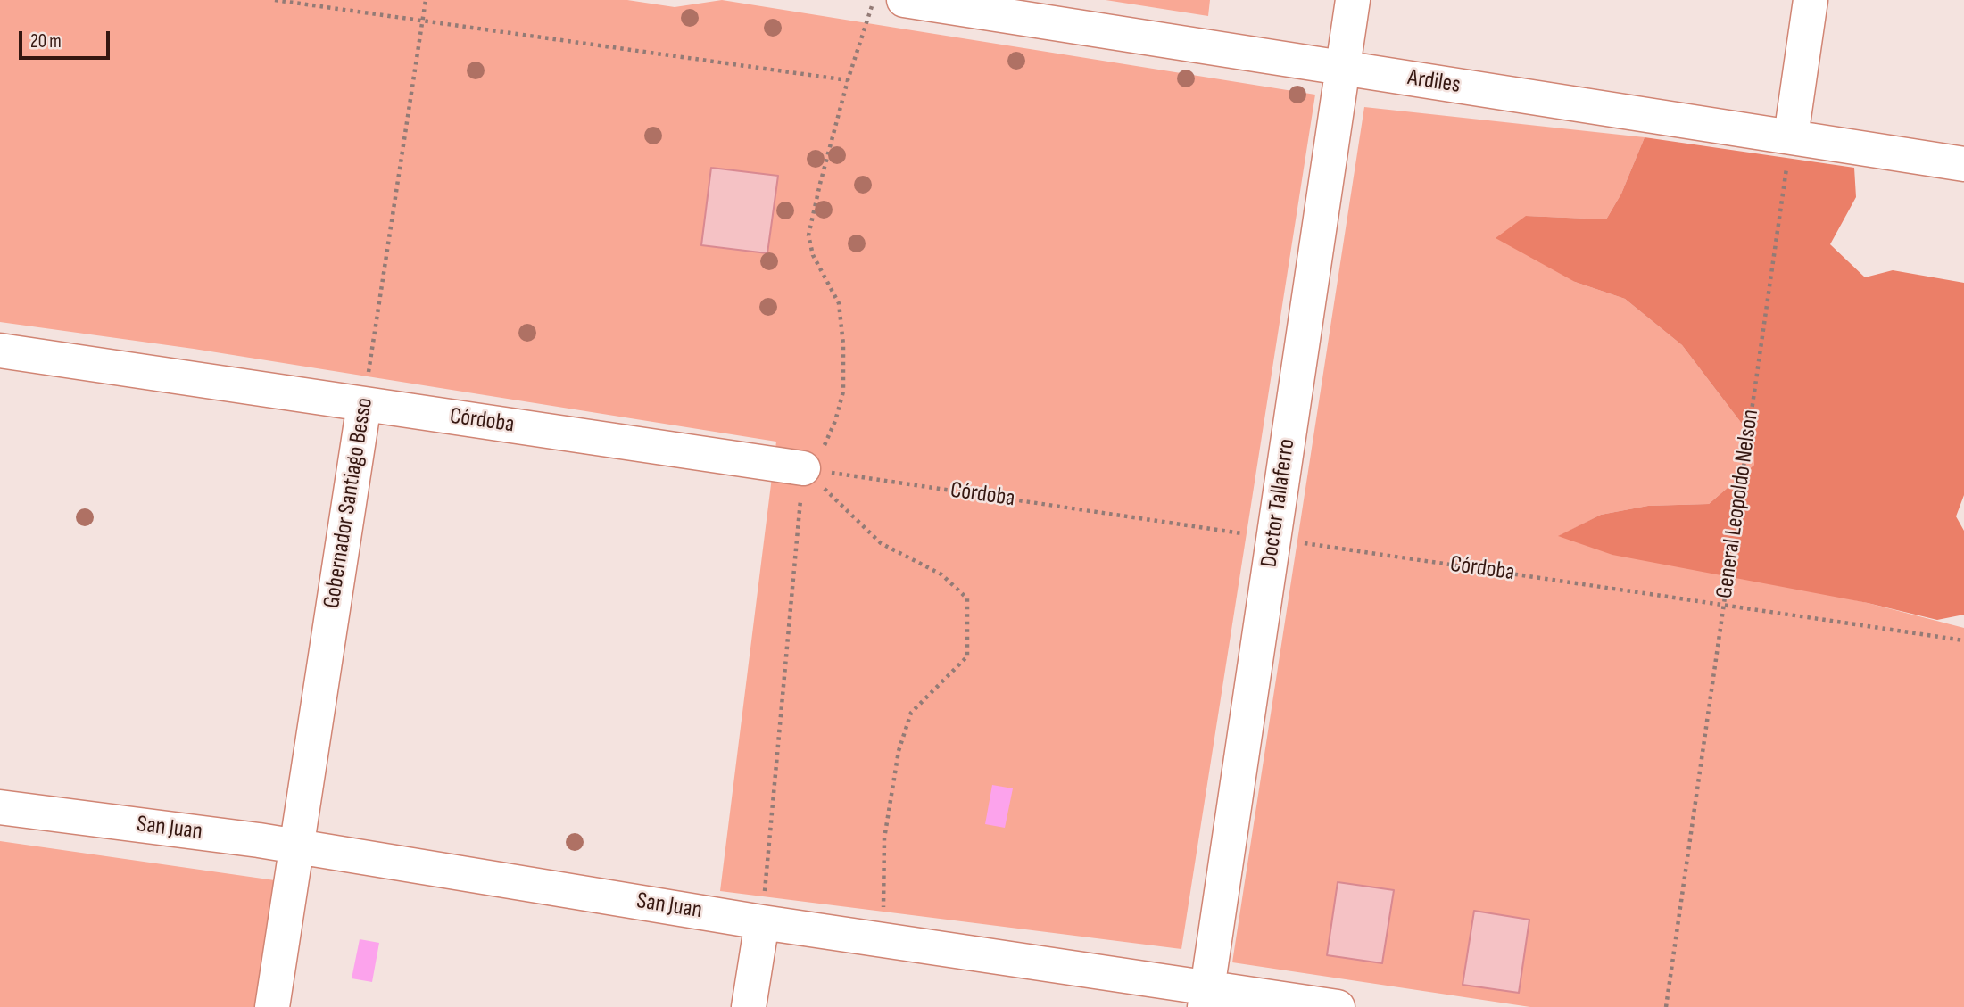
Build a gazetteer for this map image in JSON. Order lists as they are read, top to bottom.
{
  "streets": {
    "street": [
      "Ardiles",
      "Córdoba",
      "Gobernador Santiago Besso",
      "Doctor Tallaferro",
      "San Juan"
    ],
    "path": ["General Leopoldo Nelson"]
  },
  "crossings": [
    ["Ardiles", "Doctor Tallaferro"],
    ["Ardiles", "General Leopoldo Nelson"],
    ["Córdoba", "Gobernador Santiago Besso"],
    ["Córdoba", "Doctor Tallaferro"],
    ["Córdoba", "General Leopoldo Nelson"],
    ["Gobernador Santiago Besso", "San Juan"],
    ["Doctor Tallaferro", "San Juan"]
  ],
  "scale_bar": "20 m"
}
